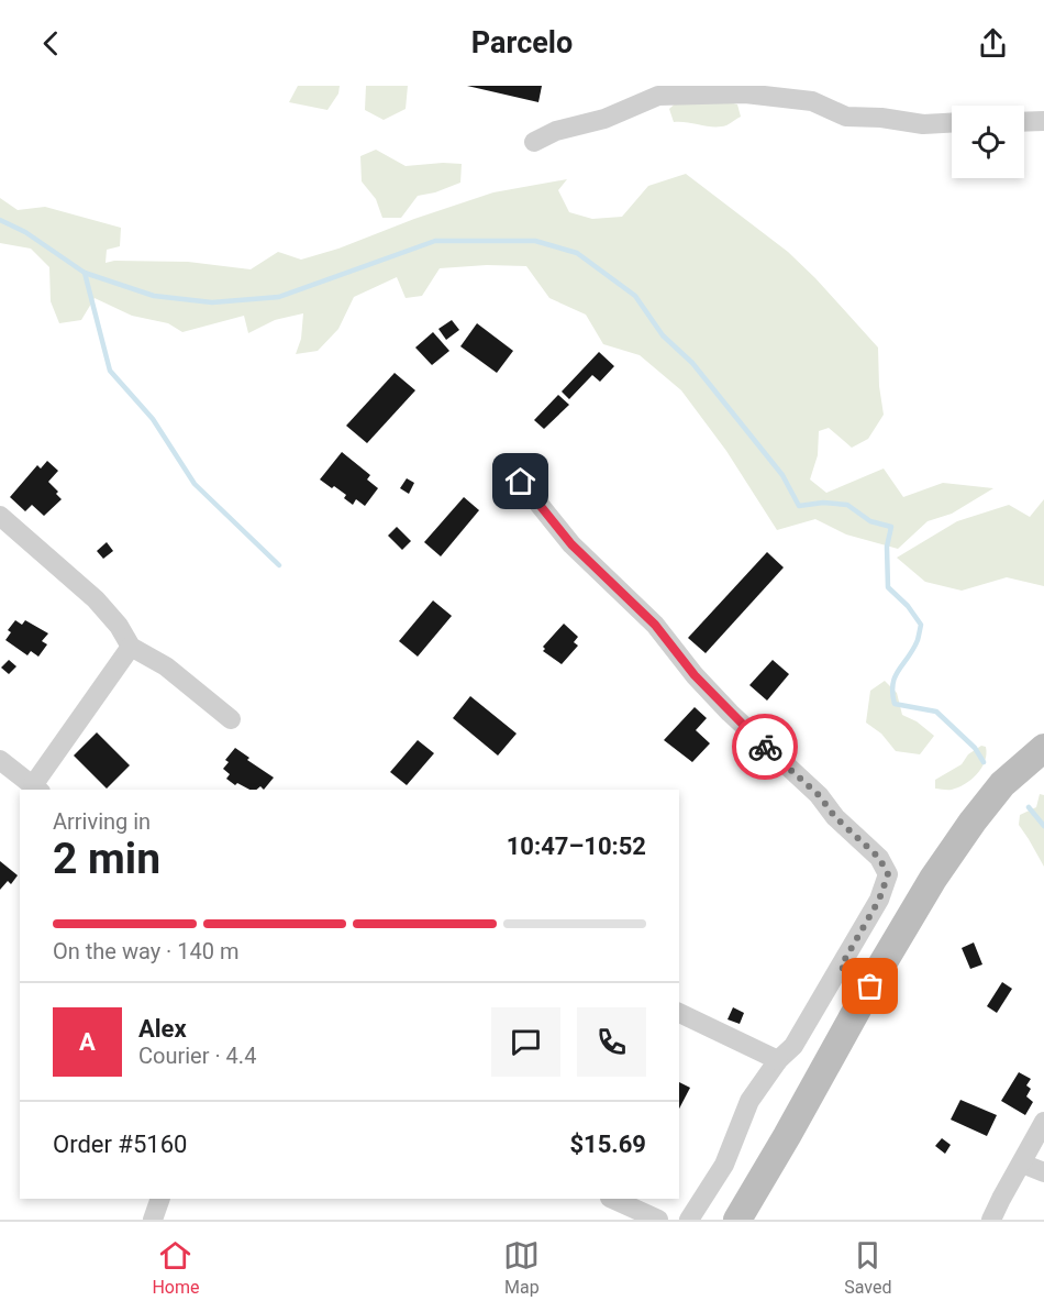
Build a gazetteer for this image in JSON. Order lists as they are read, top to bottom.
{
  "page": {
    "header": "Parcelo",
    "heading": ["2 min", "Arriving in", "10:47–10:52"],
    "panel": [
      "Alex",
      "Courier · 4.4",
      "Order #5160",
      "$15.69"
    ],
    "bar": "On the way · 140 m",
    "round": "A",
    "tabs": ["Home", "Map", "Saved"]
  }
}
